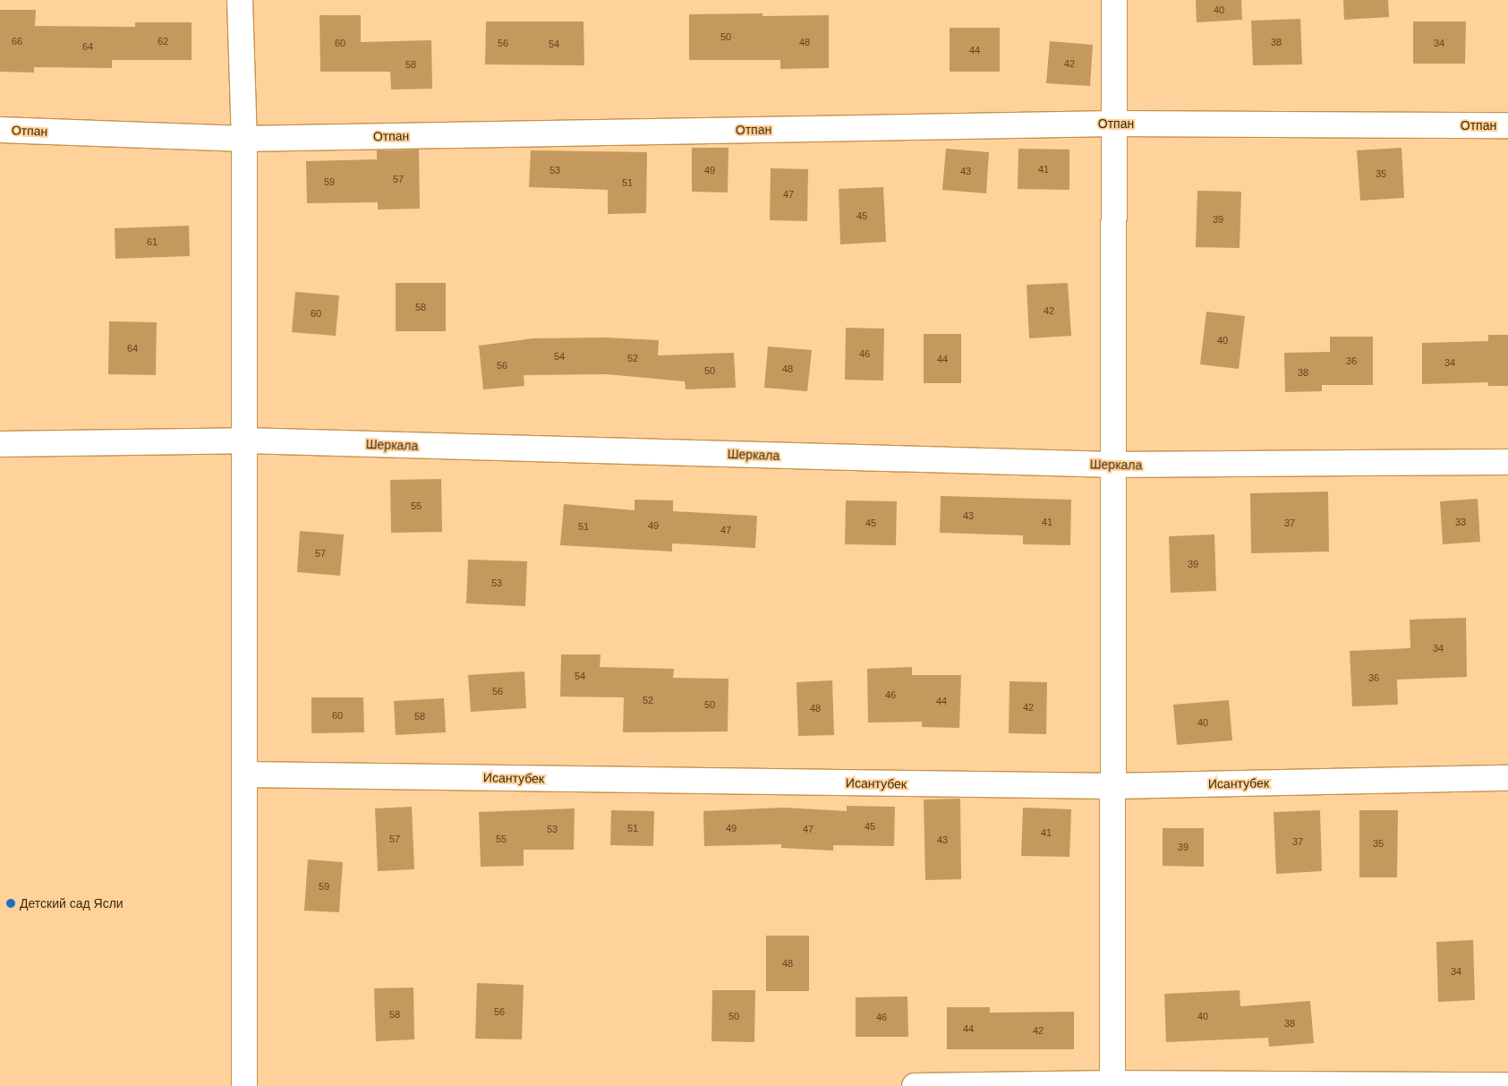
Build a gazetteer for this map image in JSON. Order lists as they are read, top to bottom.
{
  "streets": {
    "street": ["Отпан", "Шеркала", "Исантубек"]
  },
  "places": ["Детский сад Ясли"],
  "house_numbers": [
    "40",
    "50",
    "66",
    "62",
    "48",
    "38",
    "60",
    "56",
    "34",
    "54",
    "64",
    "44",
    "42",
    "58",
    "41",
    "53",
    "49",
    "43",
    "35",
    "57",
    "59",
    "51",
    "47",
    "45",
    "39",
    "61",
    "58",
    "42",
    "60",
    "40",
    "64",
    "46",
    "54",
    "52",
    "44",
    "36",
    "34",
    "56",
    "48",
    "50",
    "38",
    "55",
    "43",
    "41",
    "33",
    "45",
    "37",
    "49",
    "51",
    "47",
    "57",
    "39",
    "53",
    "34",
    "54",
    "36",
    "56",
    "46",
    "52",
    "44",
    "50",
    "42",
    "48",
    "60",
    "58",
    "40",
    "45",
    "51",
    "49",
    "53",
    "47",
    "41",
    "57",
    "55",
    "43",
    "37",
    "35",
    "39",
    "59",
    "48",
    "34",
    "56",
    "58",
    "50",
    "40",
    "46",
    "38",
    "44",
    "42"
  ]
}
